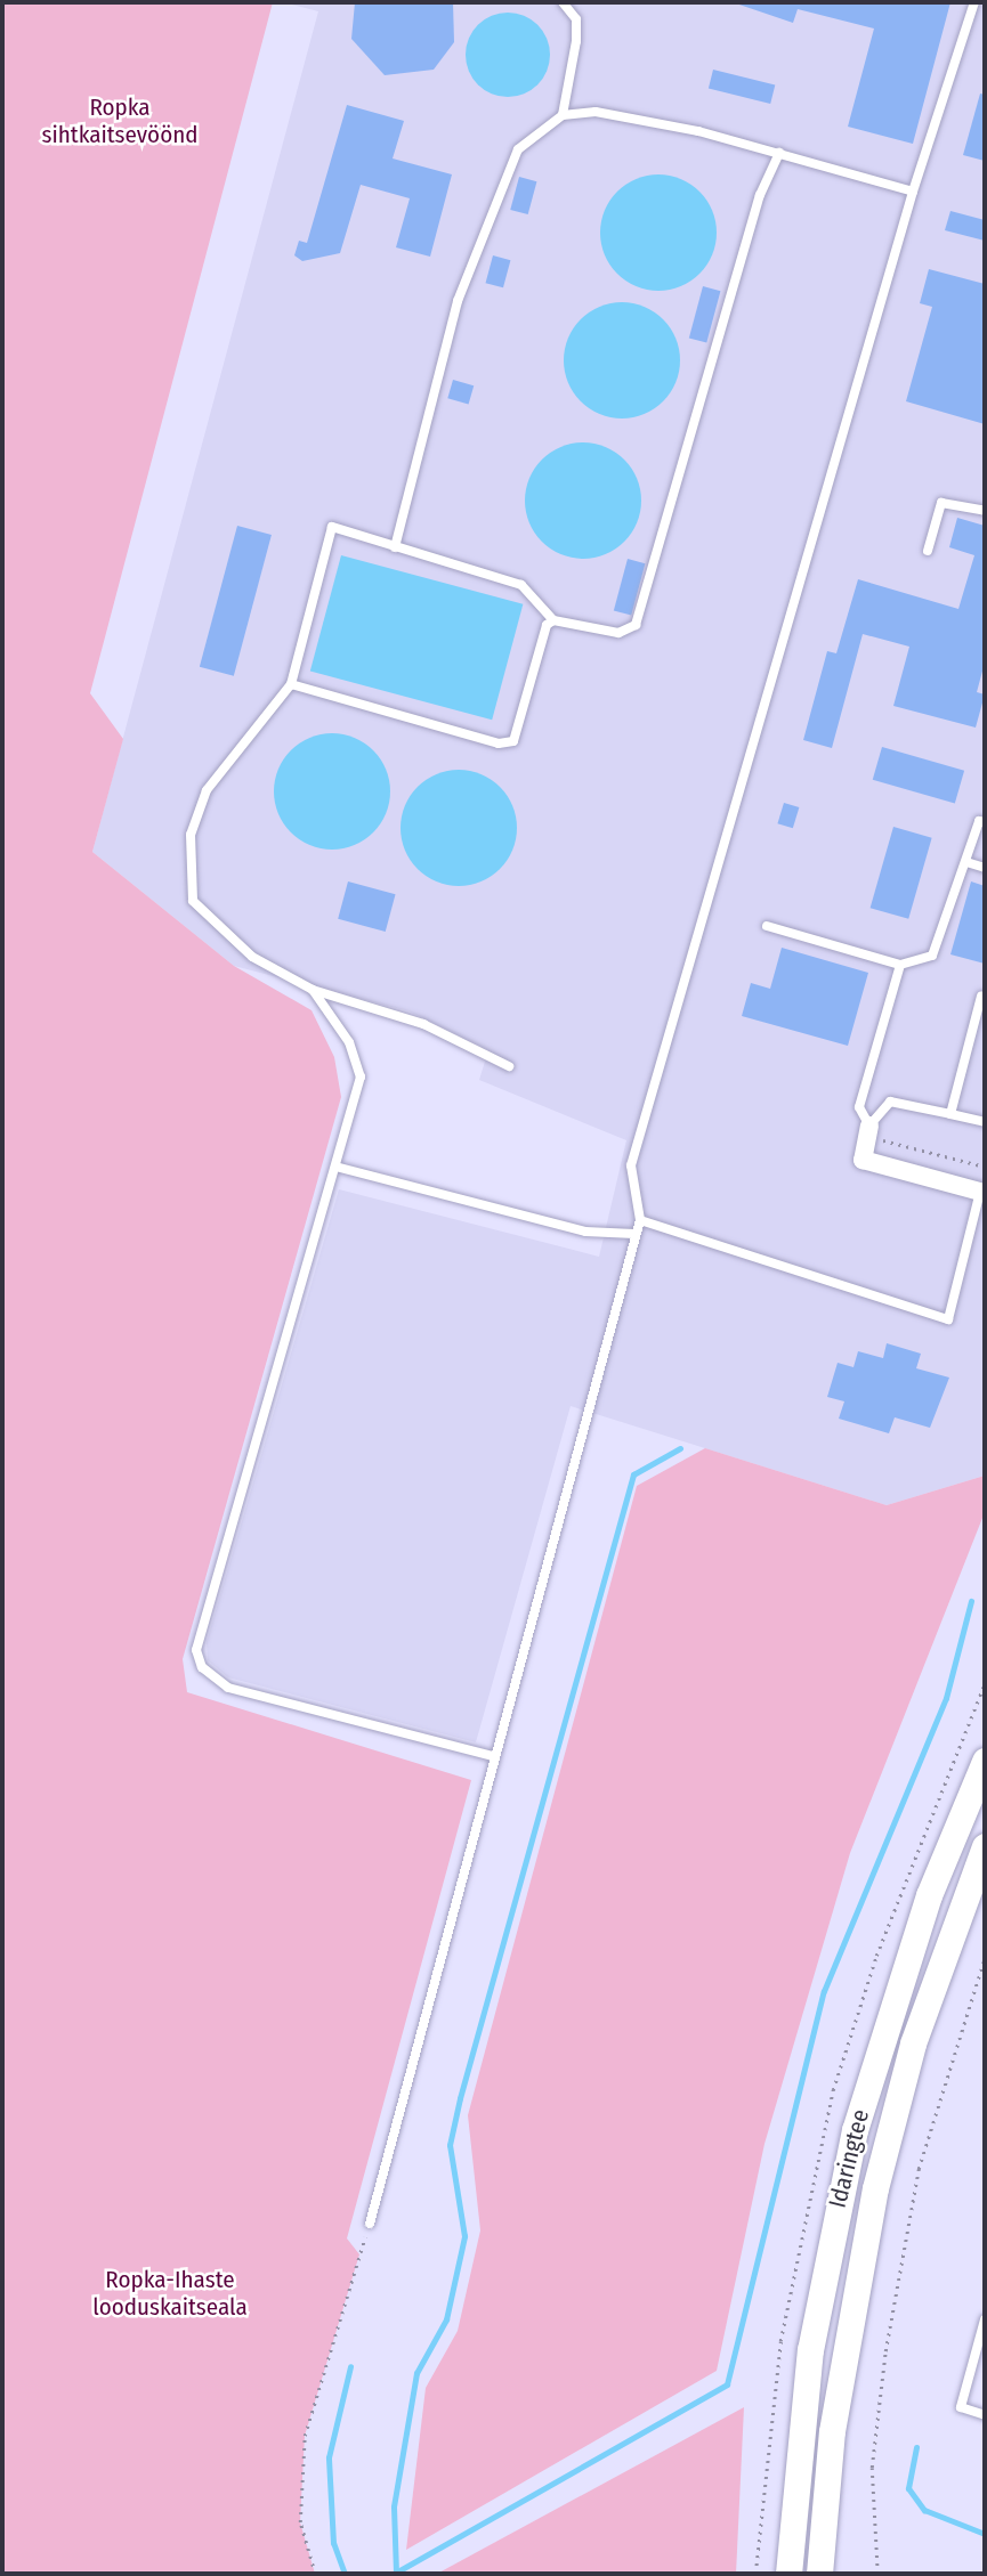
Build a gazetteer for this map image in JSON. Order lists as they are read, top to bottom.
{
  "streets": {
    "main road": ["Idaringtee"]
  },
  "parks": ["Ropka sihtkaitsevöönd", "Ropka-Ihaste looduskaitseala"]
}
